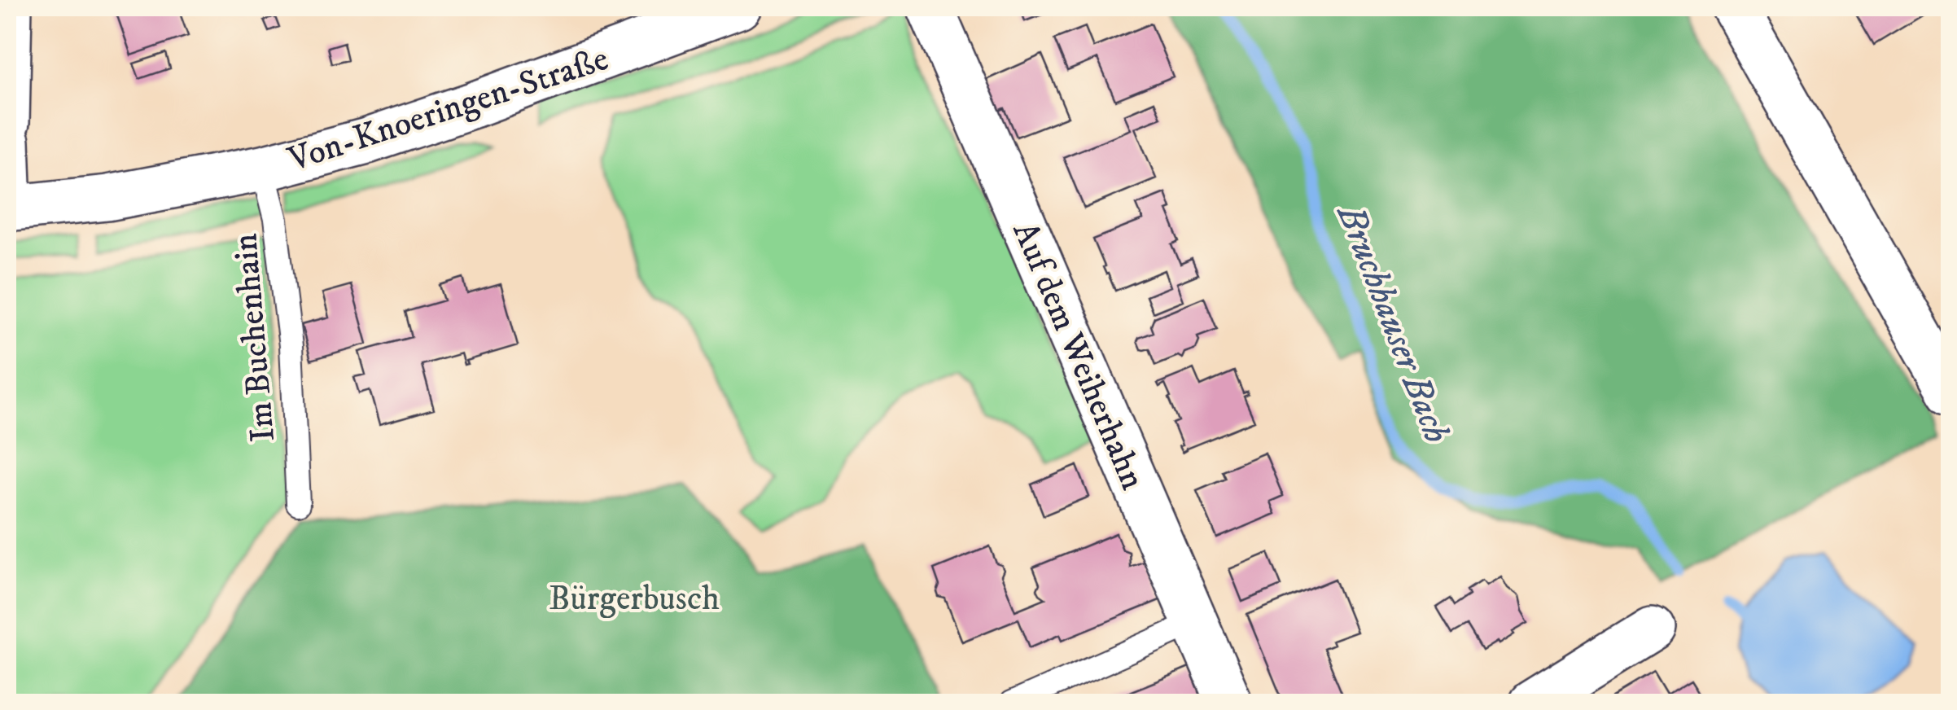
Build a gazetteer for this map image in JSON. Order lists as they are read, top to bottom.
{
  "streets": {
    "street": ["Von-Knoeringen-Straße", "Auf dem Weiherhahn"],
    "lane": ["Im Buchenhain"]
  },
  "crossings": [
    ["Von-Knoeringen-Straße", "Im Buchenhain"]
  ],
  "water": ["Bruchhauser Bach"],
  "parks": ["Bürgerbusch"]
}
